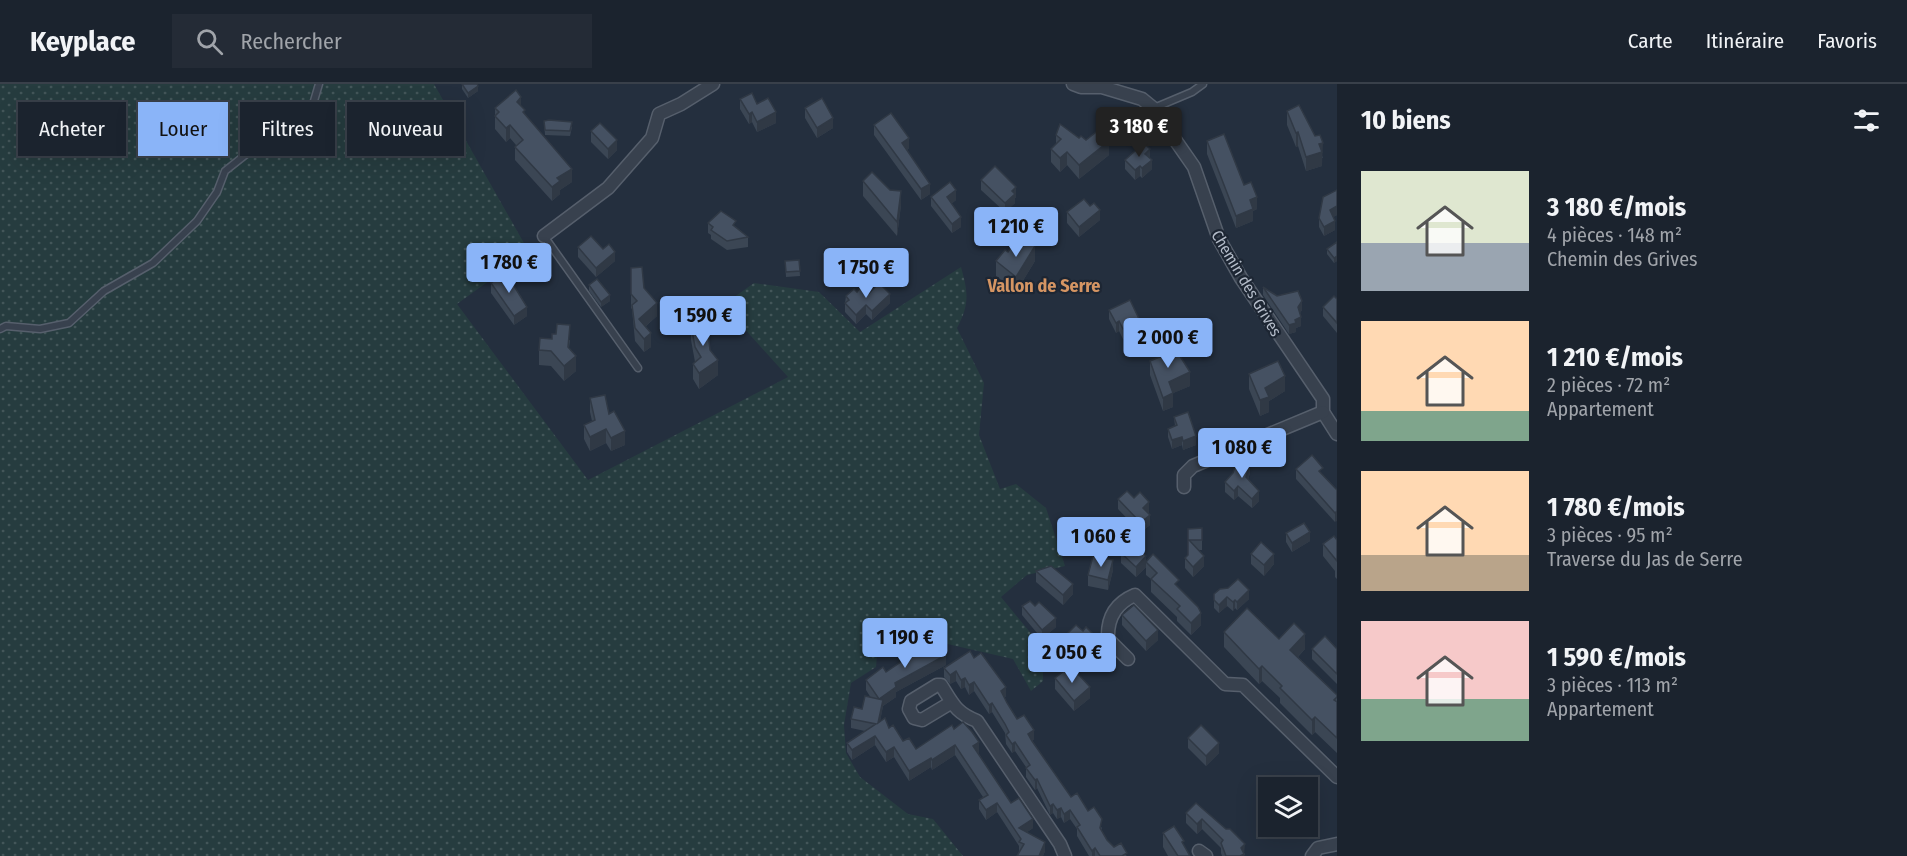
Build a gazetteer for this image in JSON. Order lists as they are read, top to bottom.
{
  "streets": {
    "street": ["Chemin des Grives"]
  },
  "districts": ["Vallon de Serre"],
  "page": {
    "header": "Keyplace",
    "search": "Rechercher",
    "nav": ["Carte", "Itinéraire", "Favoris"],
    "heading": "10 biens",
    "chip": [
      "Acheter",
      "Louer",
      "Filtres",
      "Nouveau"
    ],
    "price": [
      "3 180 €",
      "1 210 €",
      "1 780 €",
      "1 750 €",
      "1 590 €",
      "2 000 €",
      "1 080 €",
      "1 060 €",
      "1 190 €",
      "2 050 €"
    ],
    "list": [
      {
        "name": "3 180 €/mois",
        "note": "4 pièces · 148 m² · Chemin des Grives"
      },
      {
        "name": "1 210 €/mois",
        "note": "2 pièces · 72 m² · Appartement"
      },
      {
        "name": "1 780 €/mois",
        "note": "3 pièces · 95 m² · Traverse du Jas de Serre"
      },
      {
        "name": "1 590 €/mois",
        "note": "3 pièces · 113 m² · Appartement"
      }
    ]
  }
}
